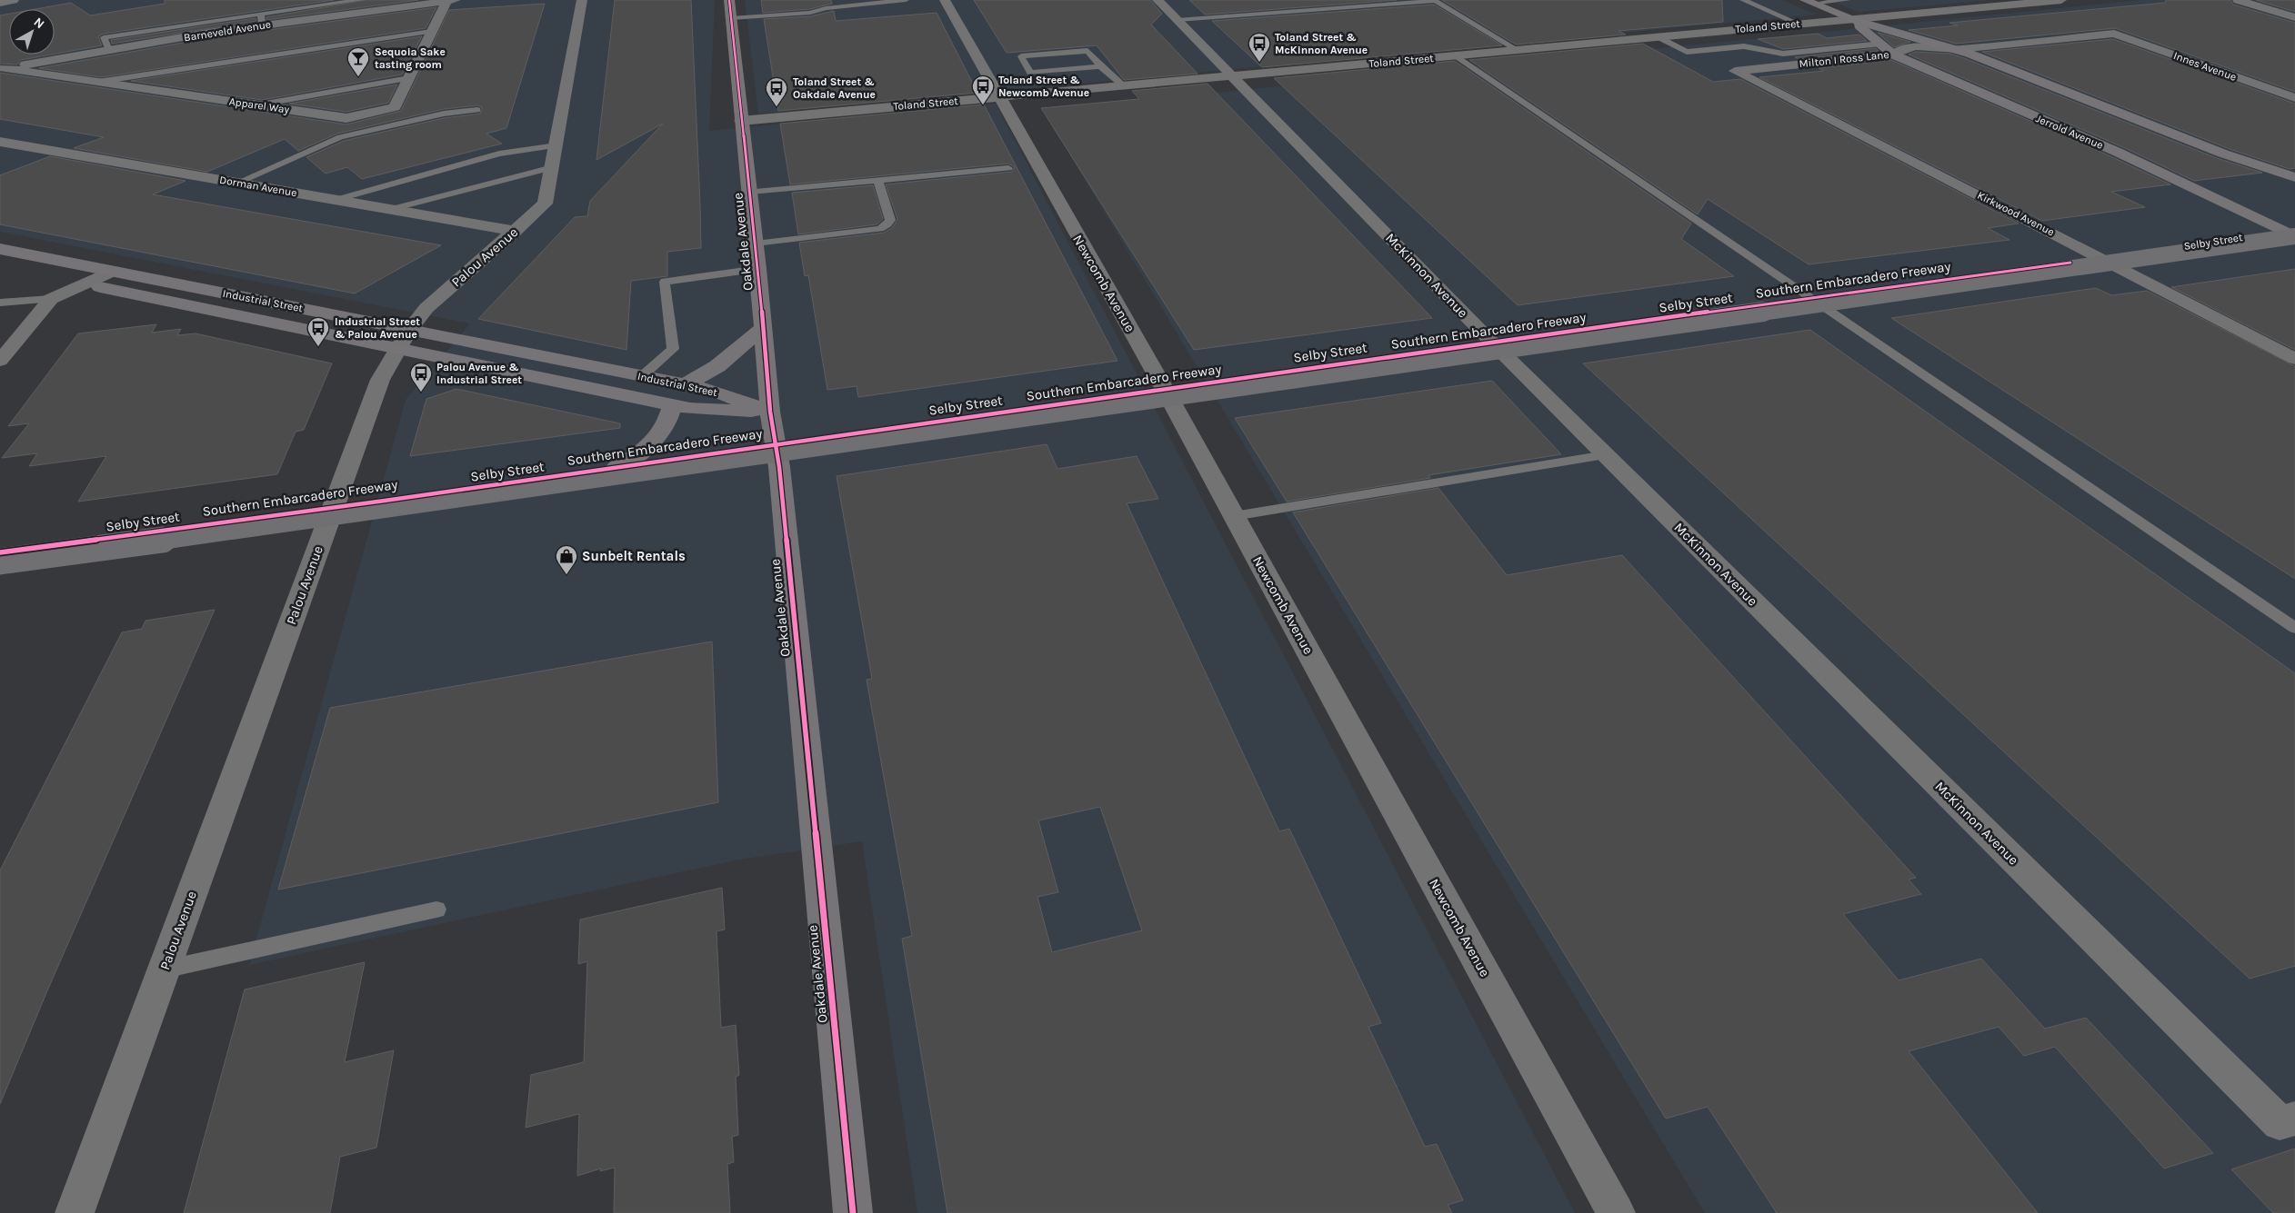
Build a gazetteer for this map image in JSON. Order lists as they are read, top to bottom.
{
  "streets": {
    "highway": ["Southern Embarcadero Freeway"],
    "street": [
      "Toland Street",
      "Barneveld Avenue",
      "Milton I Ross Lane",
      "Innes Avenue",
      "Apparel Way",
      "Jerrold Avenue",
      "Dorman Avenue",
      "Kirkwood Avenue",
      "Oakdale Avenue",
      "Selby Street",
      "Palou Avenue",
      "McKinnon Avenue",
      "Newcomb Avenue",
      "Industrial Street"
    ]
  },
  "crossings": [
    ["Toland Street", "Jerrold Avenue"],
    ["Toland Street", "Oakdale Avenue"],
    ["Toland Street", "McKinnon Avenue"],
    ["Toland Street", "Newcomb Avenue"],
    ["Barneveld Avenue", "Apparel Way"],
    ["Milton I Ross Lane", "Innes Avenue"],
    ["Milton I Ross Lane", "Jerrold Avenue"],
    ["Milton I Ross Lane", "Kirkwood Avenue"],
    ["Jerrold Avenue", "Selby Street"],
    ["Jerrold Avenue", "Southern Embarcadero Freeway"],
    ["Dorman Avenue", "Palou Avenue"],
    ["Oakdale Avenue", "Selby Street"],
    ["Oakdale Avenue", "Industrial Street"],
    ["Selby Street", "Palou Avenue"],
    ["Selby Street", "McKinnon Avenue"],
    ["Selby Street", "Southern Embarcadero Freeway"],
    ["Selby Street", "Newcomb Avenue"],
    ["Palou Avenue", "Industrial Street"]
  ],
  "places": {
    "bus stop": [
      "Toland Street & McKinnon Avenue",
      "Toland Street & Newcomb Avenue",
      "Toland Street & Oakdale Avenue",
      "Industrial Street & Palou Avenue",
      "Palou Avenue & Industrial Street"
    ],
    "bar": ["Sequoia Sake tasting room"],
    "shop": ["Sunbelt Rentals"]
  },
  "north": "top right"
}
